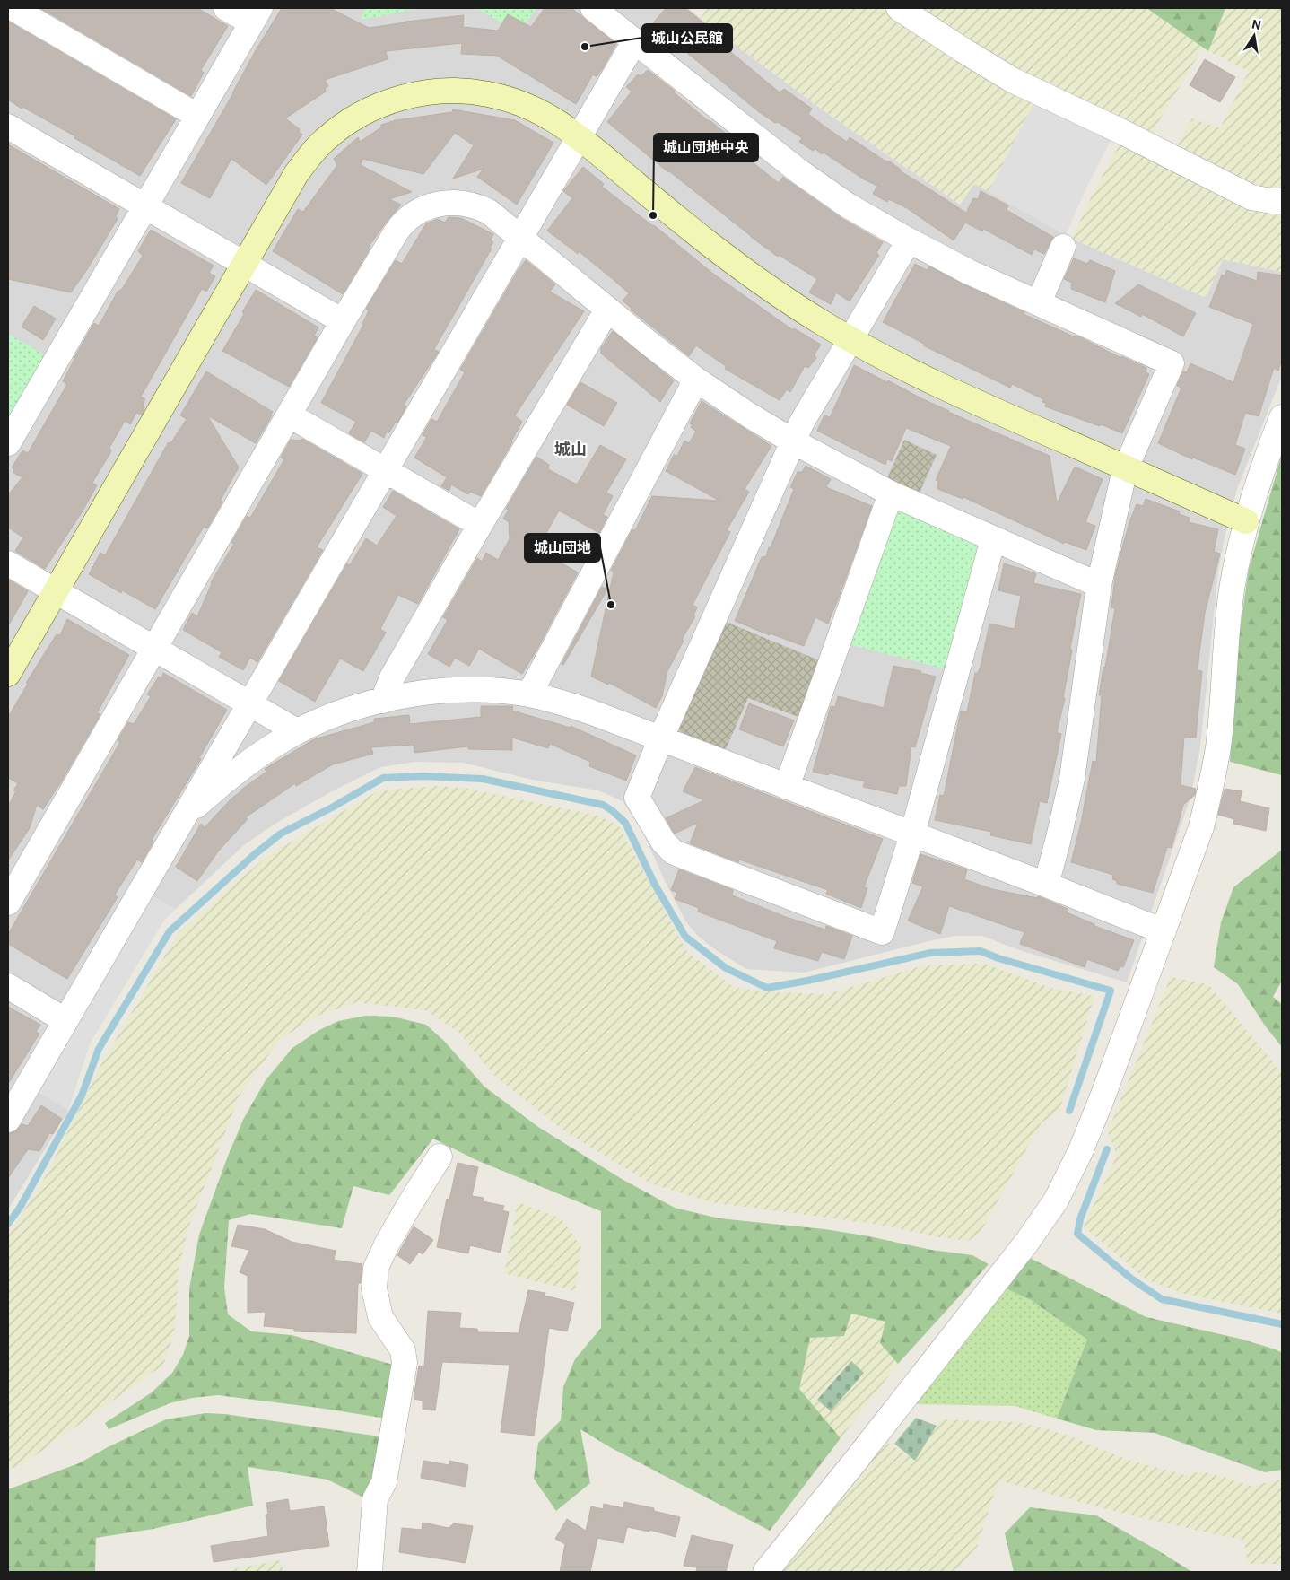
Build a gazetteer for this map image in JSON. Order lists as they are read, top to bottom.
{
  "districts": ["城山"],
  "places": ["城山公民館", "城山団地中央", "城山団地"],
  "north": "top"
}
